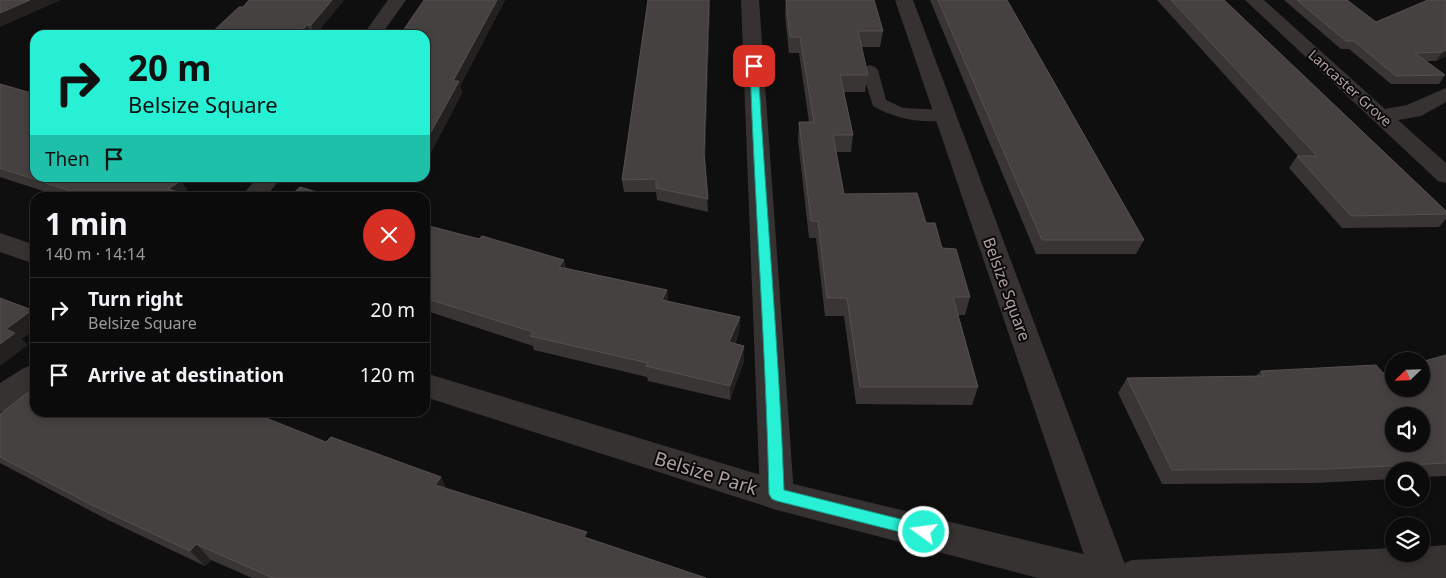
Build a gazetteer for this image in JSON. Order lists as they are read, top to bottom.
{
  "streets": {
    "street": ["Lancaster Grove", "Belsize Square", "Belsize Park"]
  },
  "crossings": [
    ["Belsize Square", "Belsize Park"]
  ],
  "north": "bottom left",
  "page": {
    "turn": ["20 m", "Belsize Square"],
    "then": "Then",
    "heading": ["1 min", "140 m · 14:14"],
    "list": [
      {
        "name": "Turn right",
        "note": "Belsize Square",
        "value": "20 m"
      },
      {
        "name": "Arrive at destination",
        "value": "120 m"
      }
    ]
  }
}
